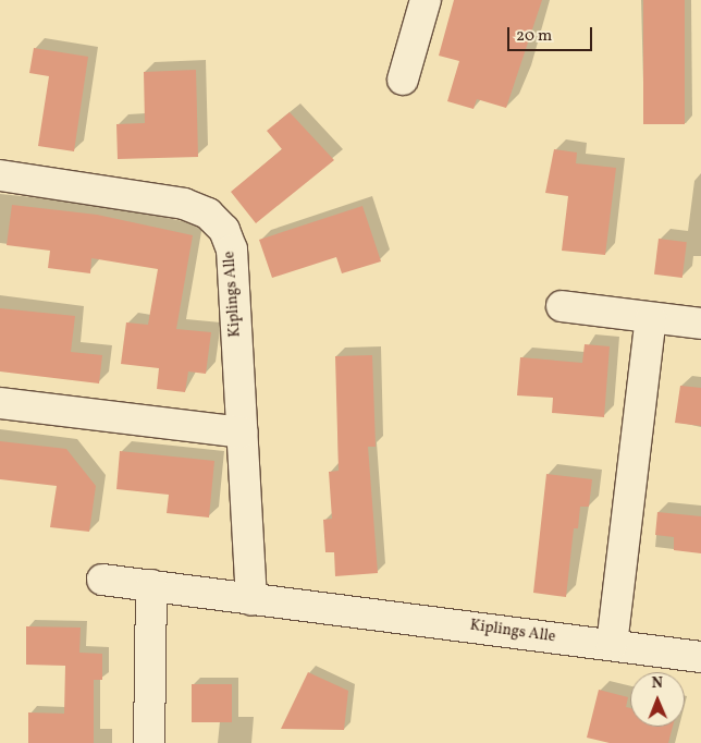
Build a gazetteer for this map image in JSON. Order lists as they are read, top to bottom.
{
  "streets": {
    "street": ["Kiplings Alle"]
  },
  "scale_bar": "20 m",
  "north": "top"
}
